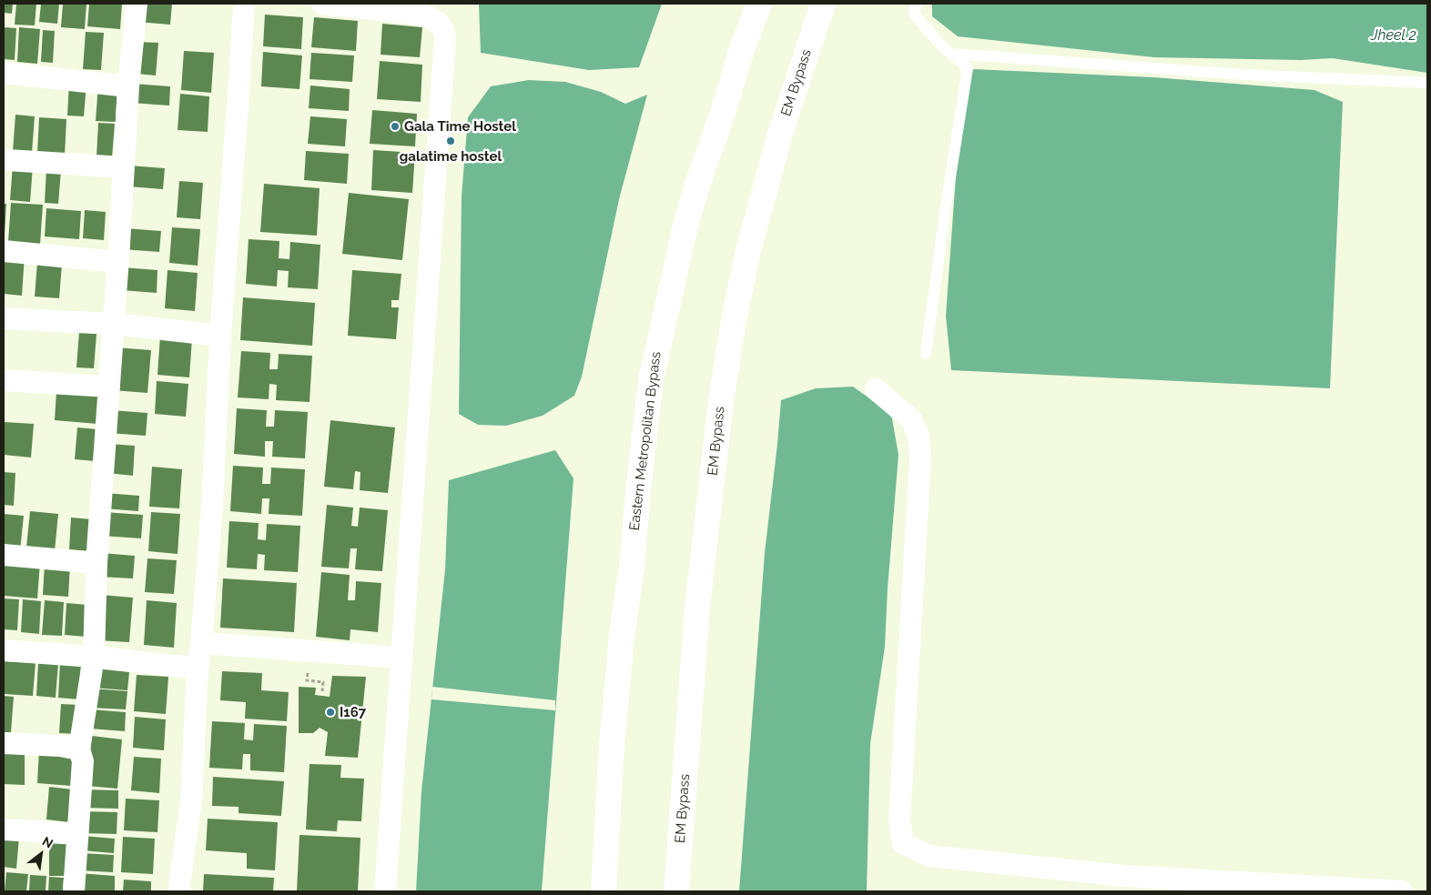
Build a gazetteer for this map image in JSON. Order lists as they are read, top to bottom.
{
  "streets": {
    "main road": ["EM Bypass", "Eastern Metropolitan Bypass"]
  },
  "water": ["Jheel 2"],
  "places": ["Gala Time Hostel", "galatime hostel", "I167"],
  "north": "top right"
}
